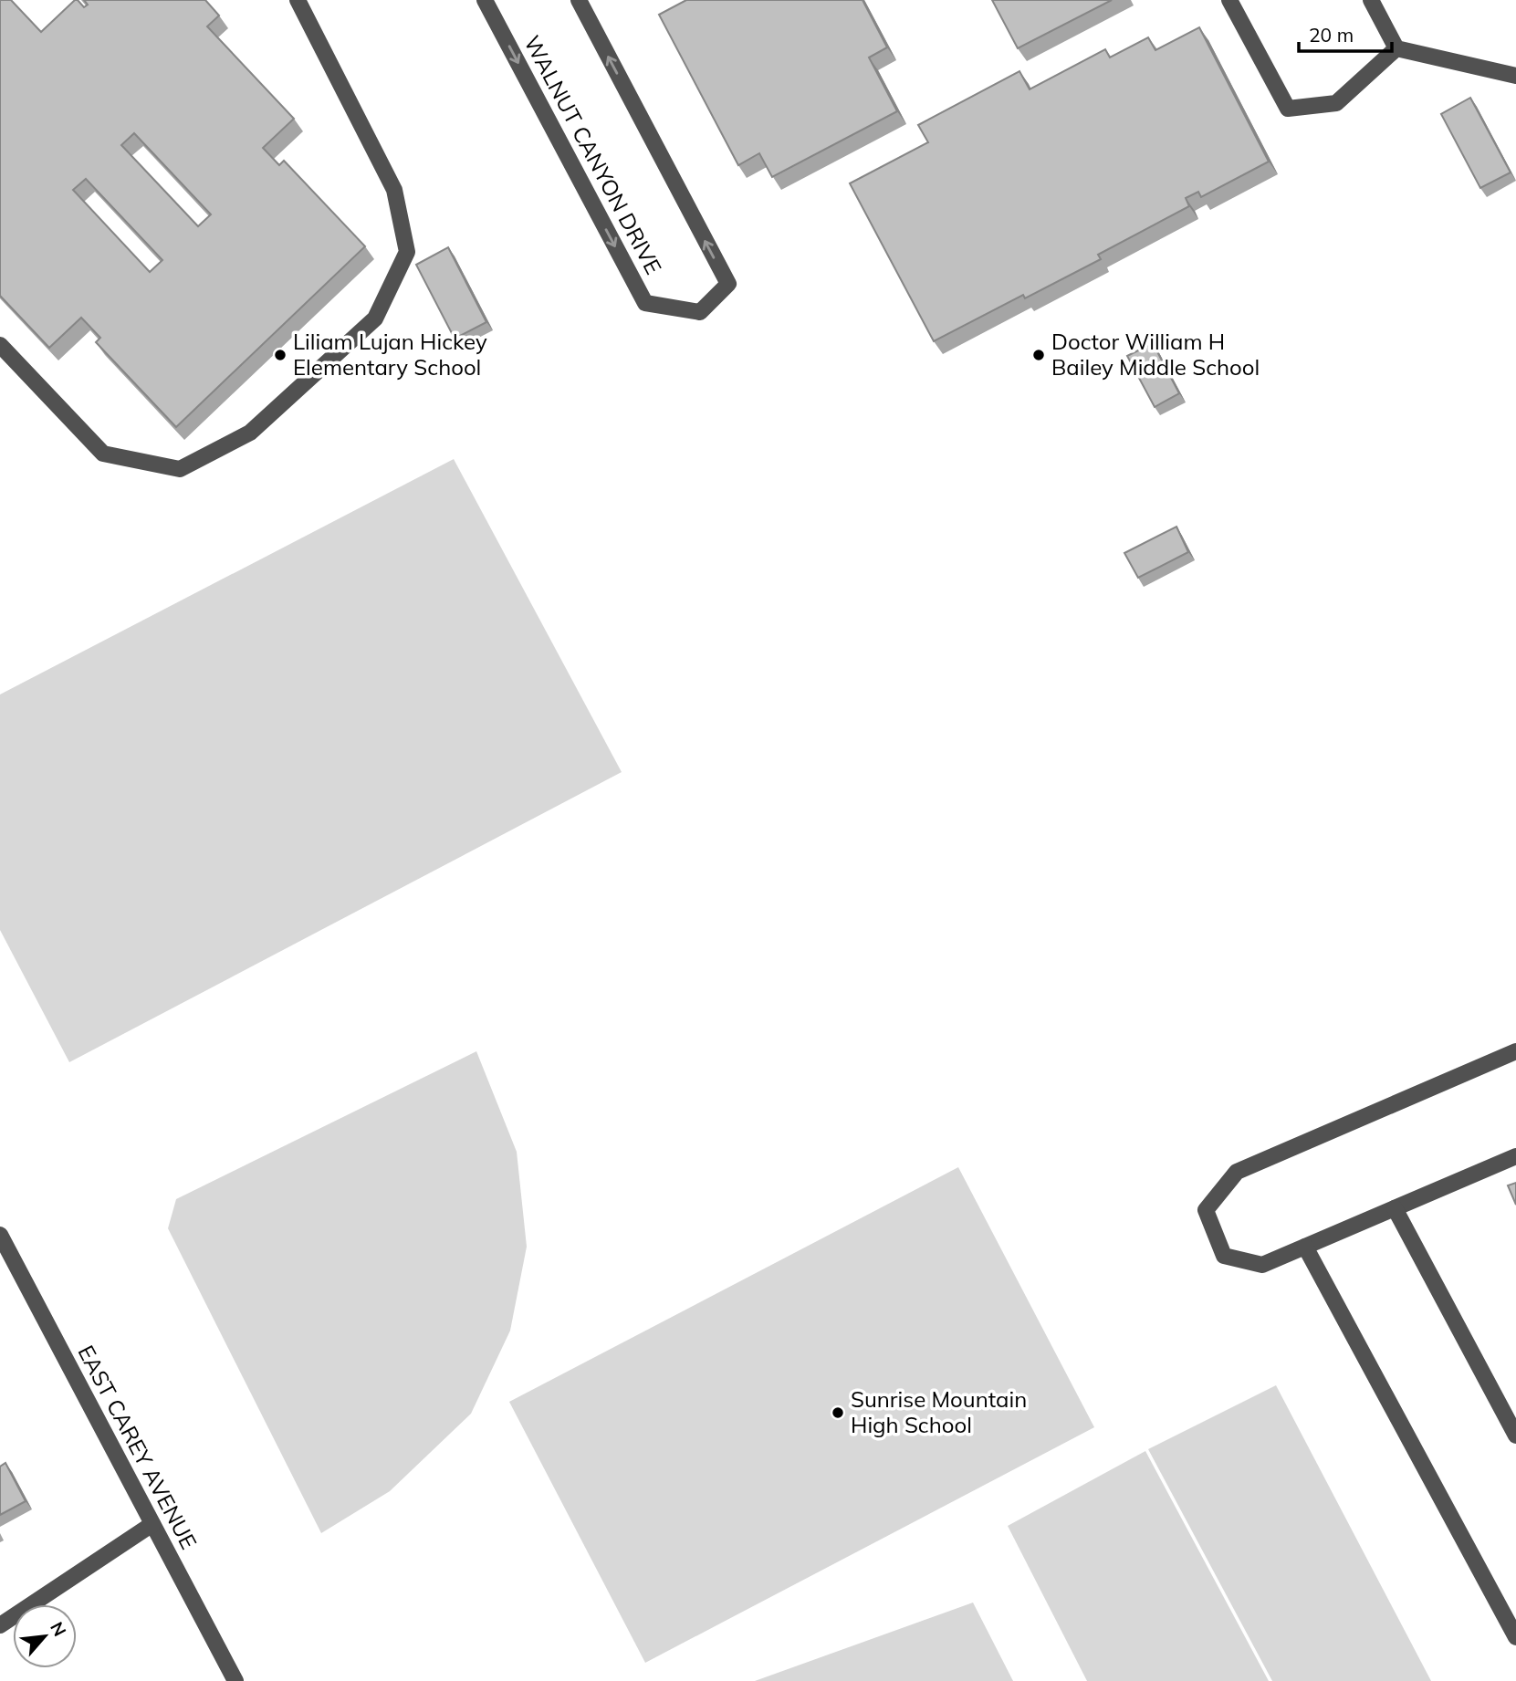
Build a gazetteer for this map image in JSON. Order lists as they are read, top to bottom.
{
  "streets": {
    "street": ["WALNUT CANYON DRIVE", "EAST CAREY AVENUE"]
  },
  "places": ["Liliam Lujan Hickey Elementary School", "Doctor William H Bailey Middle School", "Sunrise Mountain High School"],
  "scale_bar": "20 m",
  "north": "top right"
}
